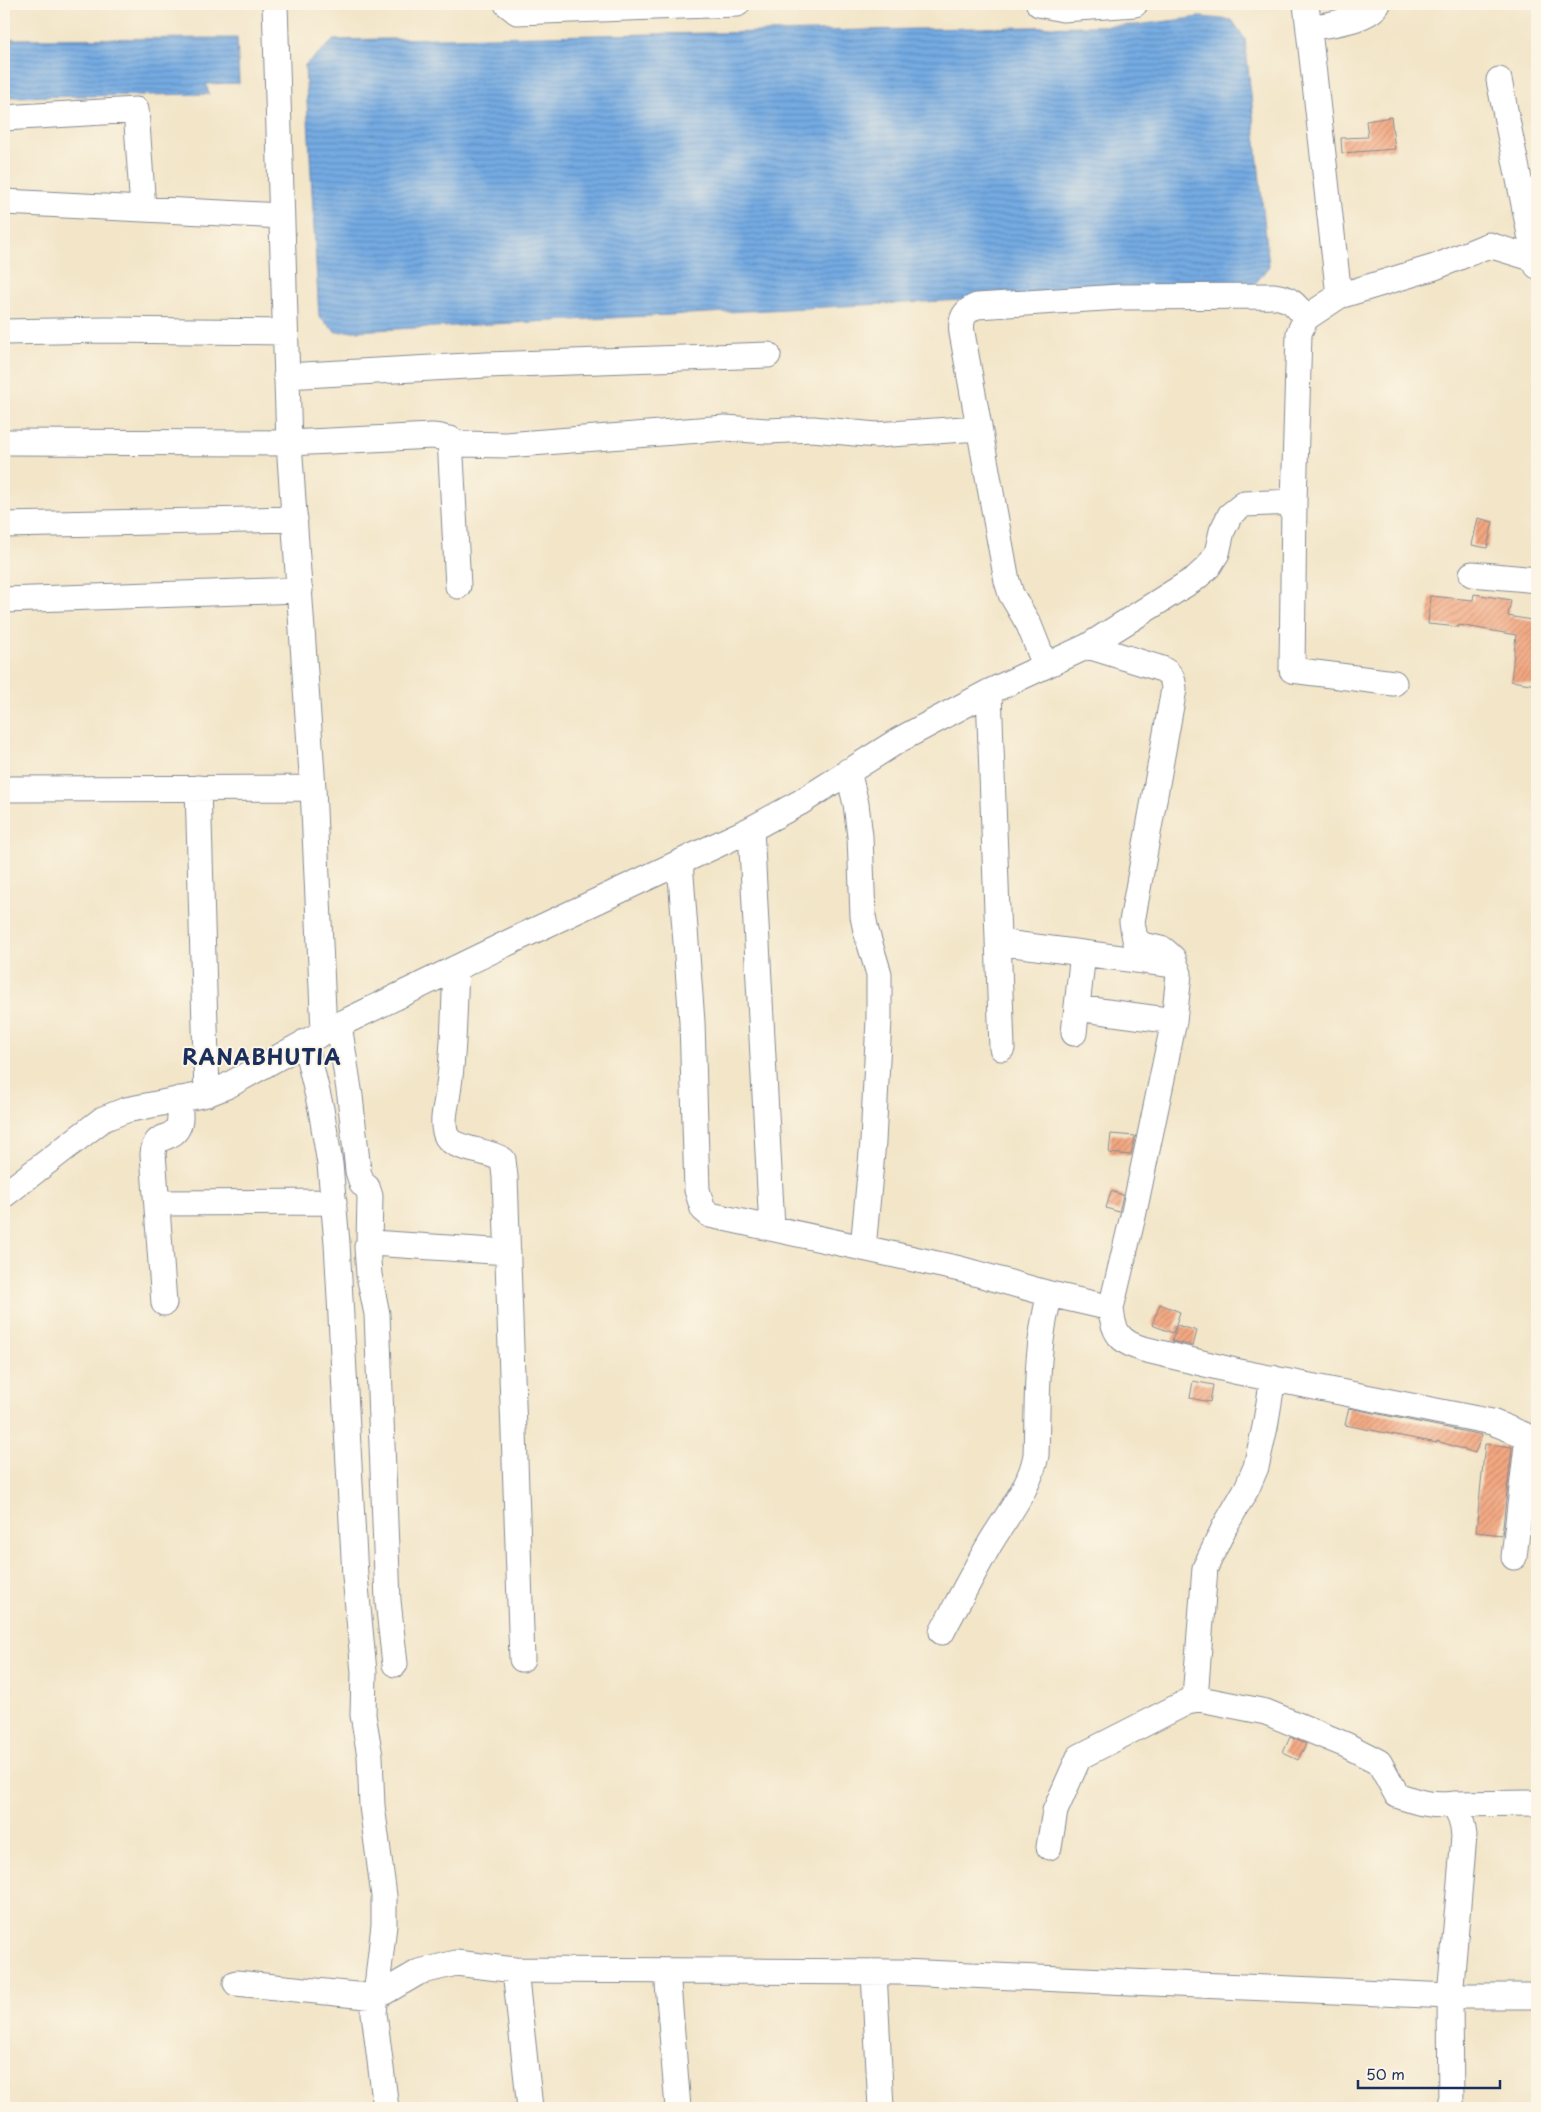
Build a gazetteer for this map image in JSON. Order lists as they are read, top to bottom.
{
  "districts": ["RANABHUTIA"],
  "scale_bar": "50 m"
}
